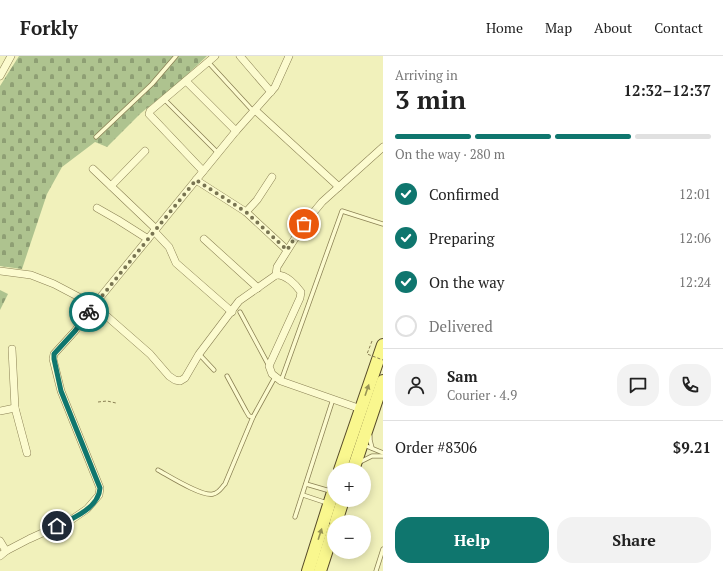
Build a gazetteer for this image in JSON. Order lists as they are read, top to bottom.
{
  "page": {
    "header": "Forkly",
    "nav": [
      "Home",
      "Map",
      "About",
      "Contact"
    ],
    "heading": ["3 min", "Arriving in", "12:32–12:37"],
    "panel": [
      "Sam",
      "Courier · 4.9",
      "Order #8306",
      "$9.21"
    ],
    "bar": "On the way · 280 m",
    "list": [
      ["Confirmed", "12:01"],
      ["Preparing", "12:06"],
      ["On the way", "12:24"],
      "Delivered"
    ],
    "map_buttons": ["+", "−"],
    "buttons": ["Help", "Share"]
  }
}
